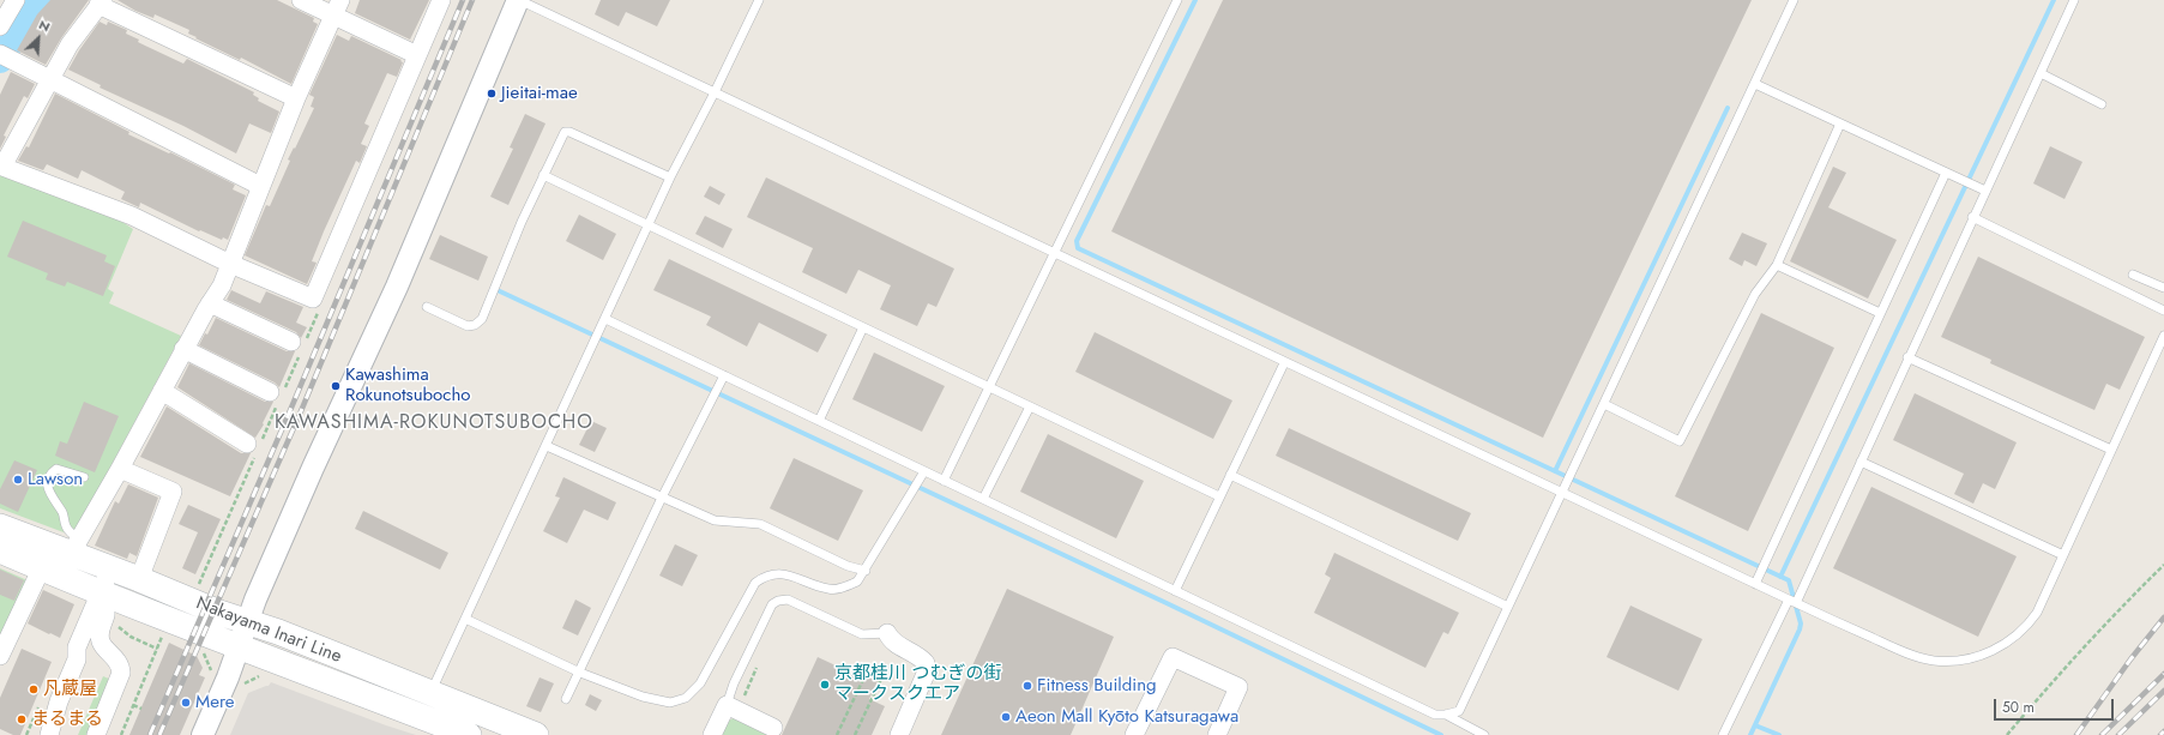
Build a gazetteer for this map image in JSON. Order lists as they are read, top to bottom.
{
  "streets": {
    "main road": ["Nakayama Inari Line"]
  },
  "districts": ["KAWASHIMA-ROKUNOTSUBOCHO"],
  "places": [
    "Jieitai-mae",
    "Kawashima Rokunotsubocho",
    "Lawson",
    "京都桂川 つむぎの街 マークスクエア",
    "Fitness Building",
    "凡蔵屋",
    "Mere",
    "Aeon Mall Kyōto Katsuragawa",
    "まるまる"
  ],
  "scale_bar": "50 m",
  "north": "top right"
}
